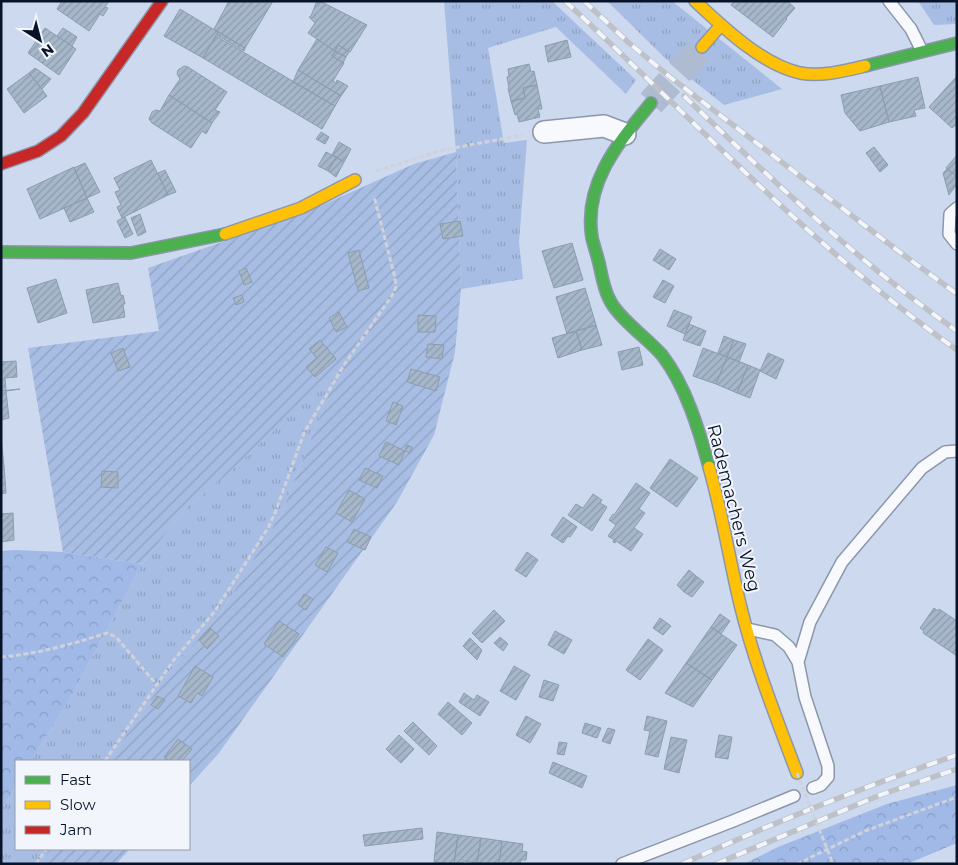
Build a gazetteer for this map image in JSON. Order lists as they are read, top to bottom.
{
  "streets": {
    "street": ["Rademachers Weg"]
  },
  "legend": ["Fast", "Slow", "Jam"],
  "north": "bottom right"
}
